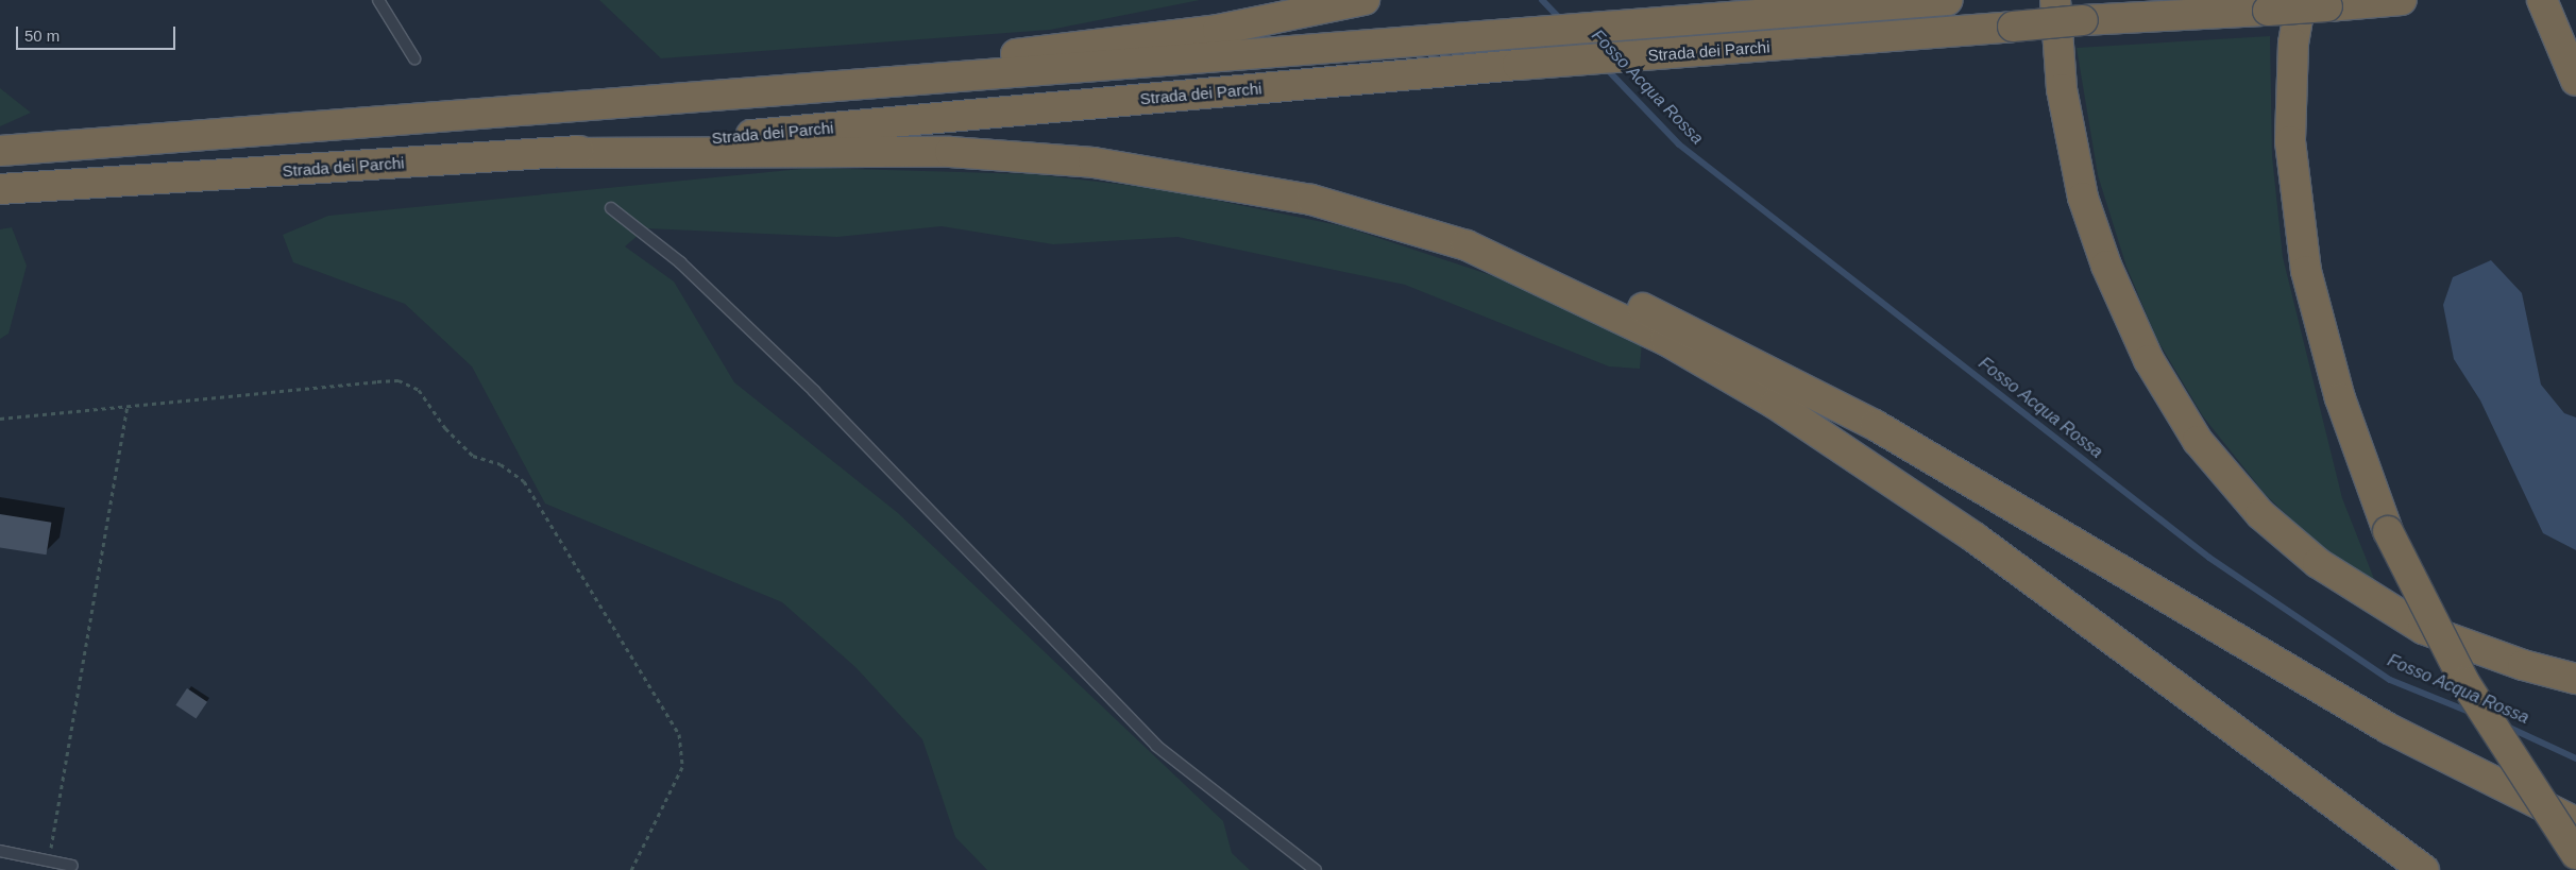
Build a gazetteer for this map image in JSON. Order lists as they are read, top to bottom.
{
  "streets": {
    "highway": ["Strada dei Parchi"]
  },
  "water": ["Fosso Acqua Rossa"],
  "scale_bar": "50 m"
}
